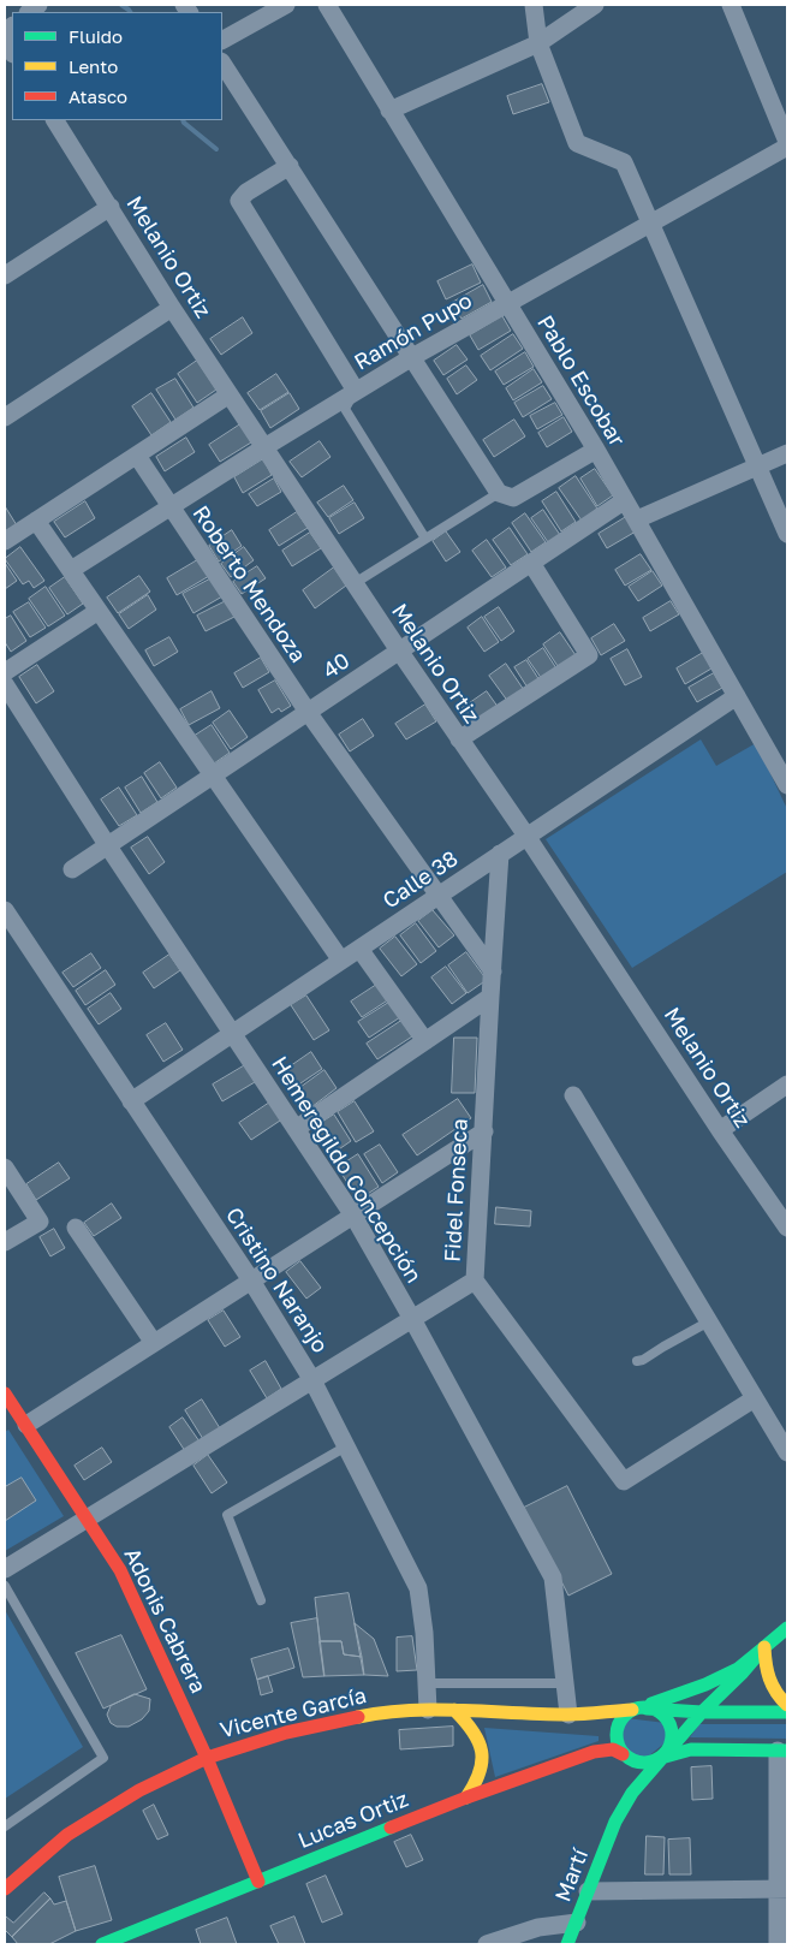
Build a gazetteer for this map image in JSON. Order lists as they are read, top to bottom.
{
  "streets": {
    "main road": [
      "Adonis Cabrera",
      "Vicente García",
      "Lucas Ortiz",
      "Martí"
    ],
    "street": [
      "Melanio Ortiz",
      "Ramón Pupo",
      "Pablo Escobar",
      "Roberto Mendoza",
      "40",
      "Calle 38",
      "Hemeregildo Concepción",
      "Fidel Fonseca",
      "Cristino Naranjo"
    ]
  },
  "crossings": [
    ["Melanio Ortiz", "Ramón Pupo"],
    ["Melanio Ortiz", "40"],
    ["Melanio Ortiz", "Calle 38"],
    ["Ramón Pupo", "Pablo Escobar"],
    ["Ramón Pupo", "Roberto Mendoza"],
    ["Pablo Escobar", "40"],
    ["Pablo Escobar", "Calle 38"],
    ["Roberto Mendoza", "40"],
    ["Roberto Mendoza", "Calle 38"],
    ["Roberto Mendoza", "Fidel Fonseca"],
    ["40", "Hemeregildo Concepción"],
    ["Calle 38", "Hemeregildo Concepción"],
    ["Calle 38", "Fidel Fonseca"],
    ["Calle 38", "Cristino Naranjo"],
    ["Hemeregildo Concepción", "Vicente García"],
    ["Cristino Naranjo", "Vicente García"],
    ["Adonis Cabrera", "Vicente García"],
    ["Adonis Cabrera", "Lucas Ortiz"],
    ["Vicente García", "Lucas Ortiz"],
    ["Vicente García", "Martí"],
    ["Lucas Ortiz", "Martí"]
  ],
  "legend": ["Fluido", "Lento", "Atasco"]
}
